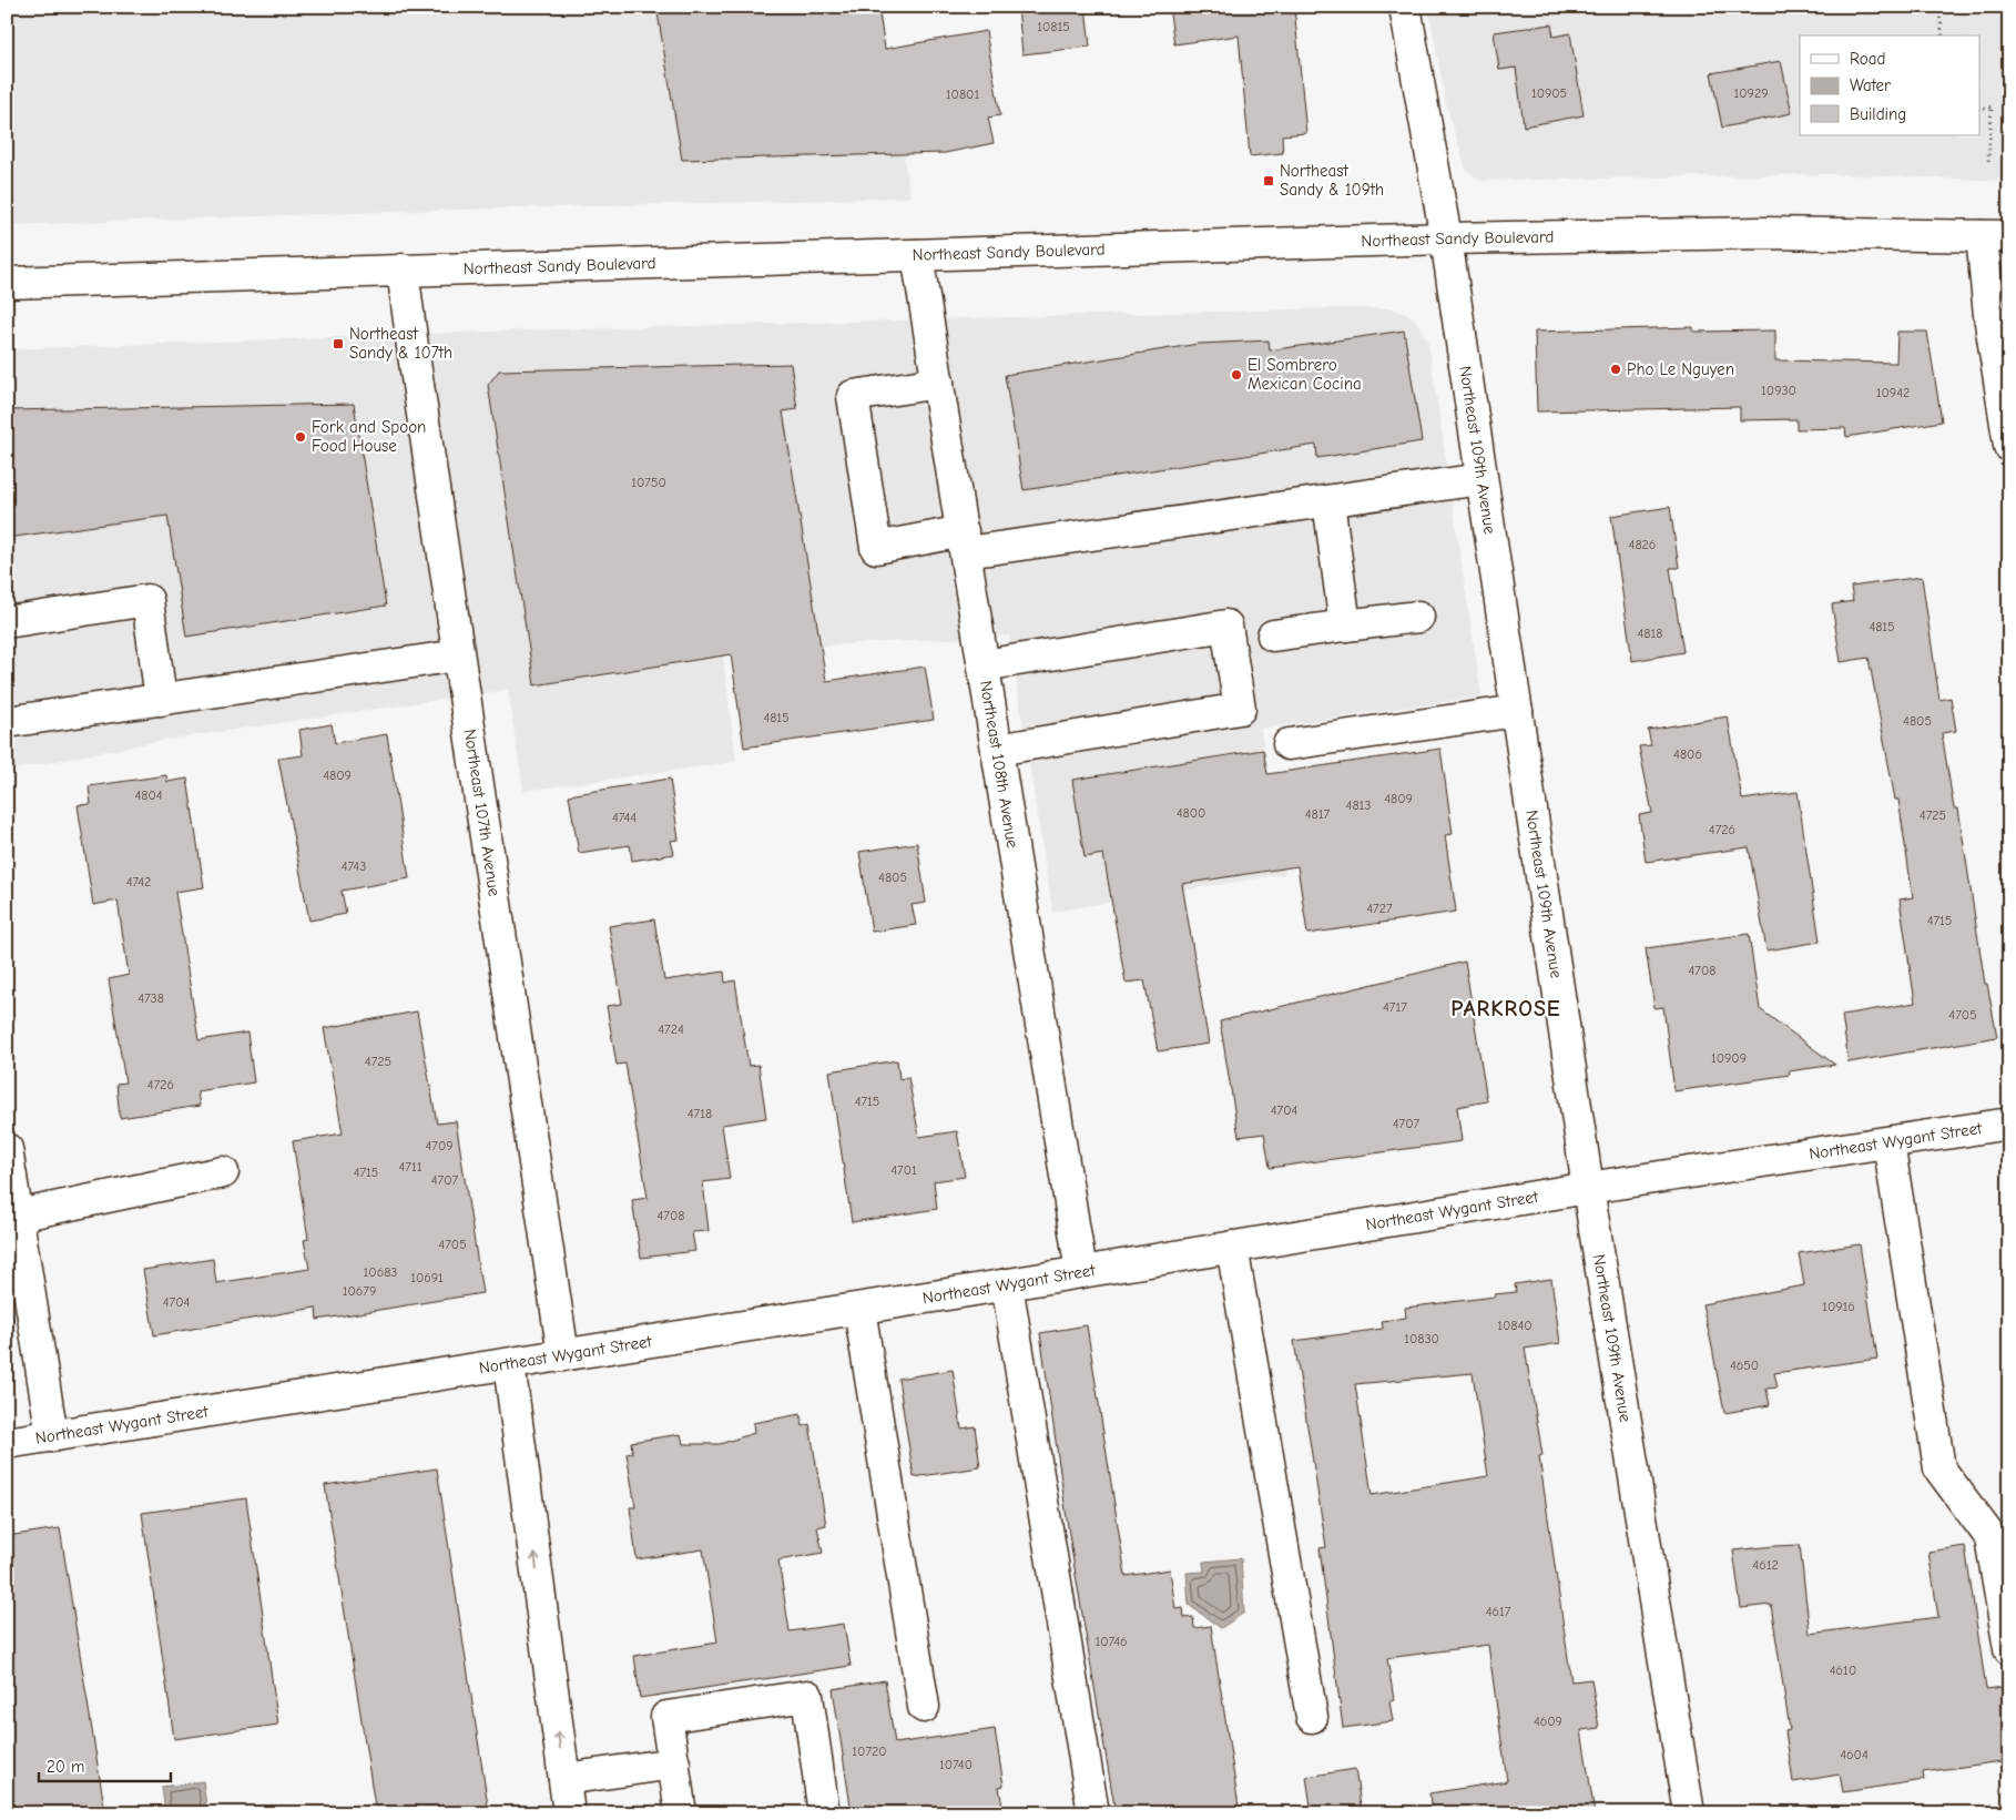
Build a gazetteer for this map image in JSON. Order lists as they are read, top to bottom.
{
  "streets": {
    "street": [
      "Northeast Sandy Boulevard",
      "Northeast 109th Avenue",
      "Northeast 108th Avenue",
      "Northeast 107th Avenue",
      "Northeast Wygant Street"
    ]
  },
  "crossings": [
    ["Northeast Sandy Boulevard", "Northeast 109th Avenue"],
    ["Northeast Sandy Boulevard", "Northeast 108th Avenue"],
    ["Northeast Sandy Boulevard", "Northeast 107th Avenue"],
    ["Northeast 109th Avenue", "Northeast Wygant Street"],
    ["Northeast 108th Avenue", "Northeast Wygant Street"],
    ["Northeast 107th Avenue", "Northeast Wygant Street"]
  ],
  "districts": ["PARKROSE"],
  "places": {
    "transit": ["Northeast Sandy & 109th", "Northeast Sandy & 107th"],
    "other": ["Pho Le Nguyen", "El Sombrero Mexican Cocina", "Fork and Spoon Food House"]
  },
  "house_numbers": [
    "10815",
    "10905",
    "10929",
    "10801",
    "10930",
    "10942",
    "10750",
    "4826",
    "4815",
    "4818",
    "4815",
    "4805",
    "4806",
    "4809",
    "4804",
    "4809",
    "4813",
    "4800",
    "4817",
    "4725",
    "4744",
    "4726",
    "4743",
    "4805",
    "4742",
    "4727",
    "4715",
    "4708",
    "4738",
    "4717",
    "4705",
    "4724",
    "10909",
    "4725",
    "4726",
    "4715",
    "4704",
    "4718",
    "4707",
    "4709",
    "4711",
    "4701",
    "4715",
    "4707",
    "4708",
    "4705",
    "10683",
    "10691",
    "10679",
    "4704",
    "10916",
    "10840",
    "10830",
    "4650",
    "4612",
    "4617",
    "10746",
    "4610",
    "4609",
    "10720",
    "4604",
    "10740"
  ],
  "legend": ["Road", "Water", "Building"],
  "scale_bar": "20 m"
}
